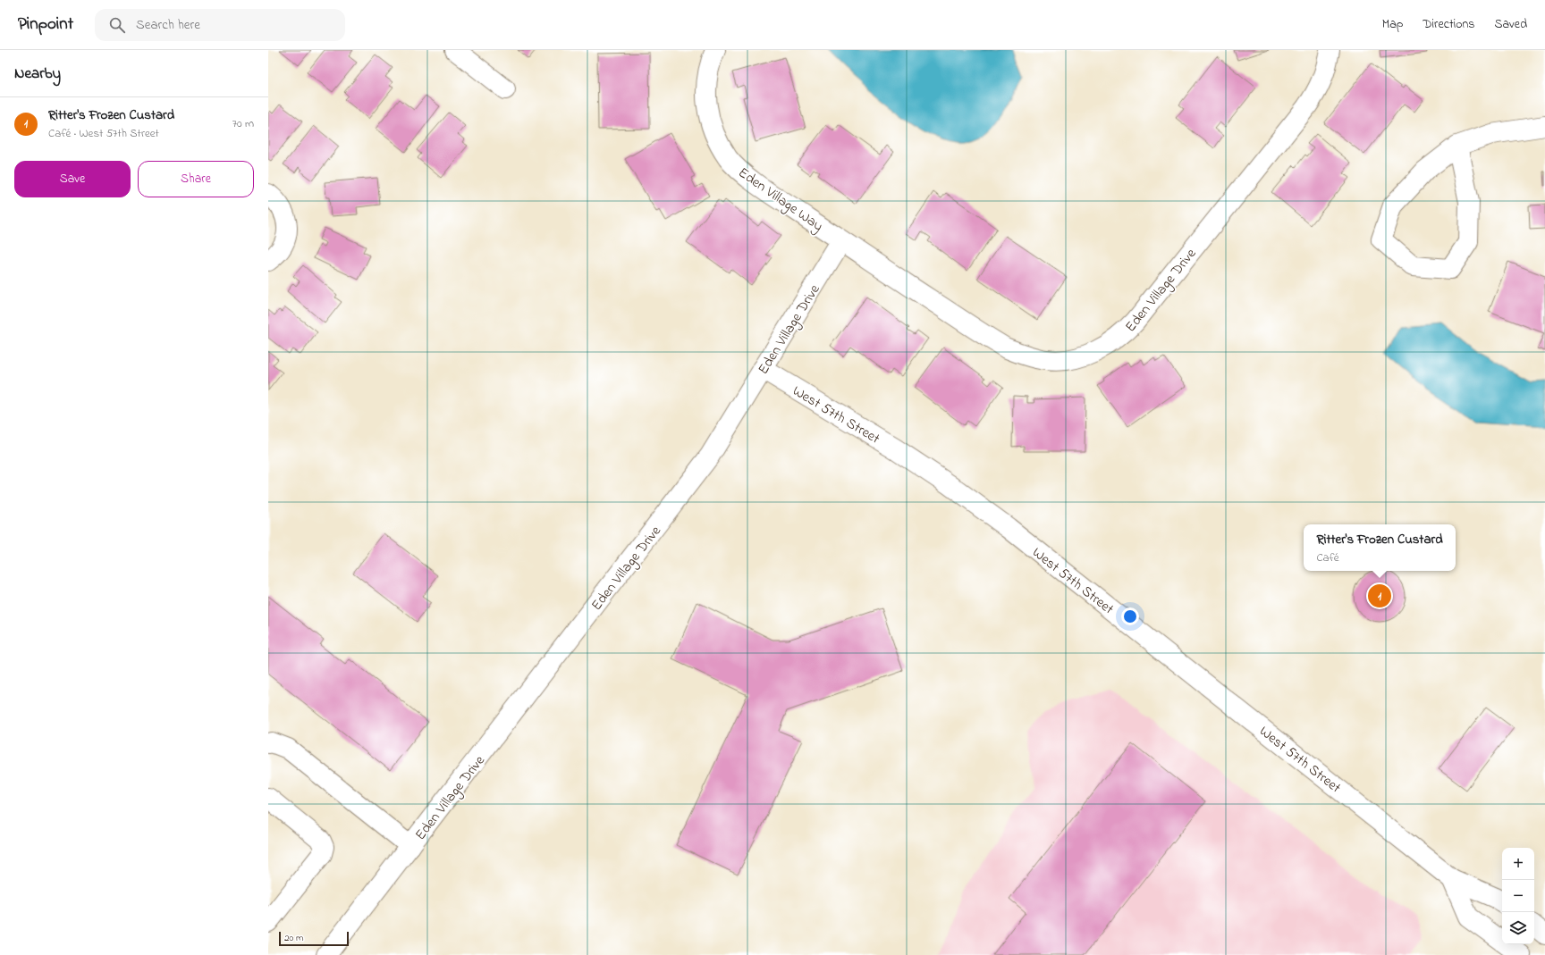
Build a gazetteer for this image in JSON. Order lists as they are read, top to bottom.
{
  "streets": {
    "street": ["Eden Village Way", "Eden Village Drive", "West 57th Street"]
  },
  "crossings": [
    ["Eden Village Way", "Eden Village Drive"],
    ["Eden Village Drive", "West 57th Street"]
  ],
  "scale_bar": "20 m",
  "page": {
    "header": "Pinpoint",
    "search": "Search here",
    "nav": ["Map", "Directions", "Saved"],
    "heading": "Nearby",
    "list": [
      {
        "mark": "1",
        "name": "Ritter's Frozen Custard",
        "note": "Café · West 57th Street",
        "value": "70 m"
      }
    ],
    "buttons": ["Save", "Share"],
    "popup": ["Ritter's Frozen Custard", "Café"],
    "pins": "1",
    "map_buttons": ["+", "−"],
    "scale": "20 m"
  }
}
